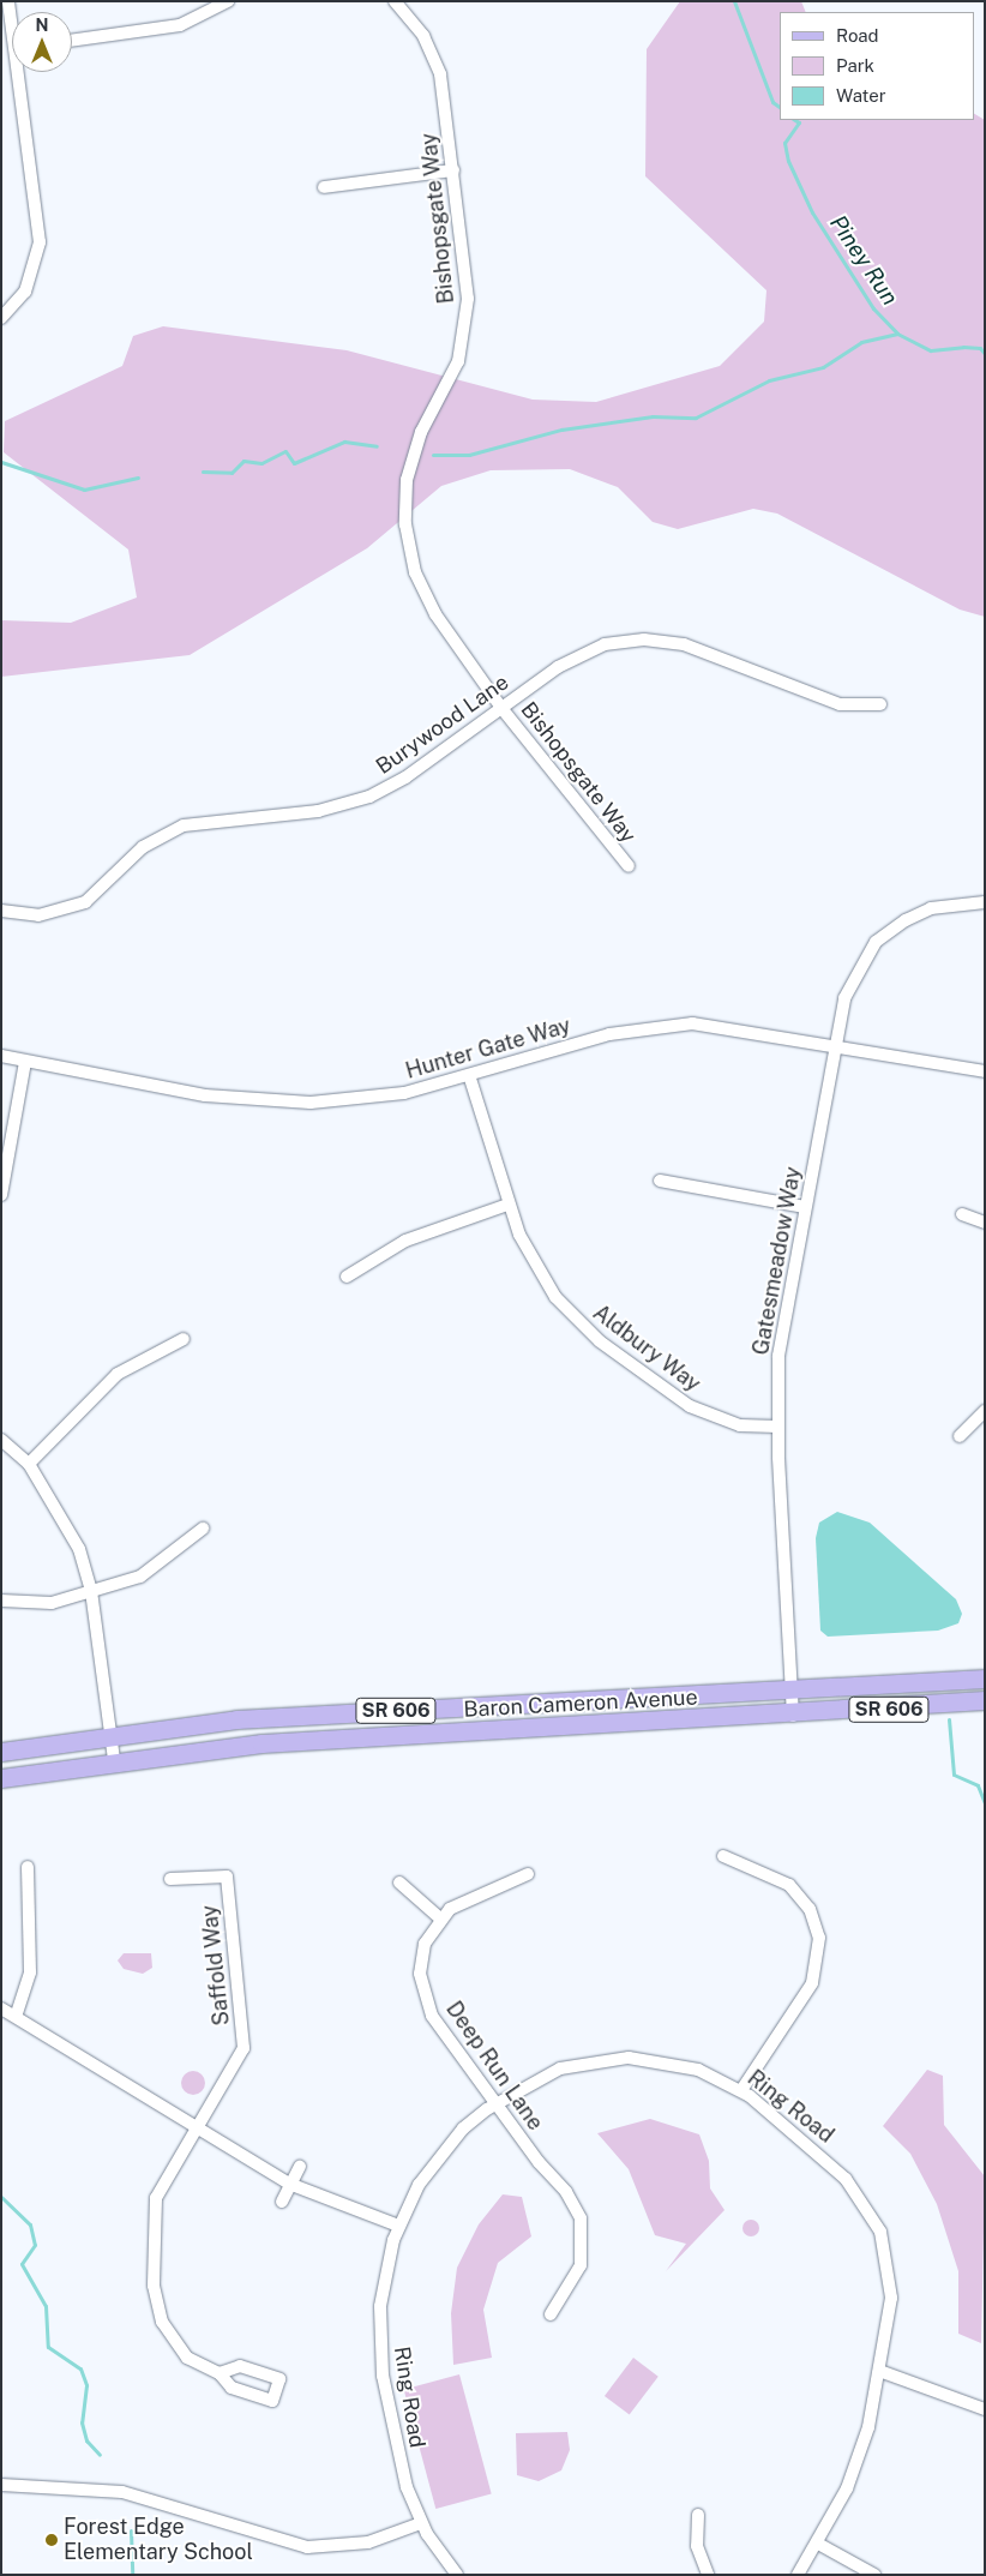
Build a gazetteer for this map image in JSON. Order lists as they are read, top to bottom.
{
  "streets": {
    "main road": ["Baron Cameron Avenue", "SR 606"],
    "street": [
      "Bishopsgate Way",
      "Burywood Lane",
      "Hunter Gate Way",
      "Gatesmeadow Way",
      "Aldbury Way",
      "Saffold Way",
      "Deep Run Lane",
      "Ring Road"
    ]
  },
  "crossings": [
    ["Bishopsgate Way", "Burywood Lane"],
    ["Hunter Gate Way", "Gatesmeadow Way"],
    ["Hunter Gate Way", "Aldbury Way"],
    ["Gatesmeadow Way", "Aldbury Way"],
    ["Gatesmeadow Way", "Baron Cameron Avenue"],
    ["Deep Run Lane", "Ring Road"]
  ],
  "water": ["Piney Run"],
  "places": ["Forest Edge Elementary School"],
  "legend": ["Road", "Park", "Water"],
  "north": "top"
}
